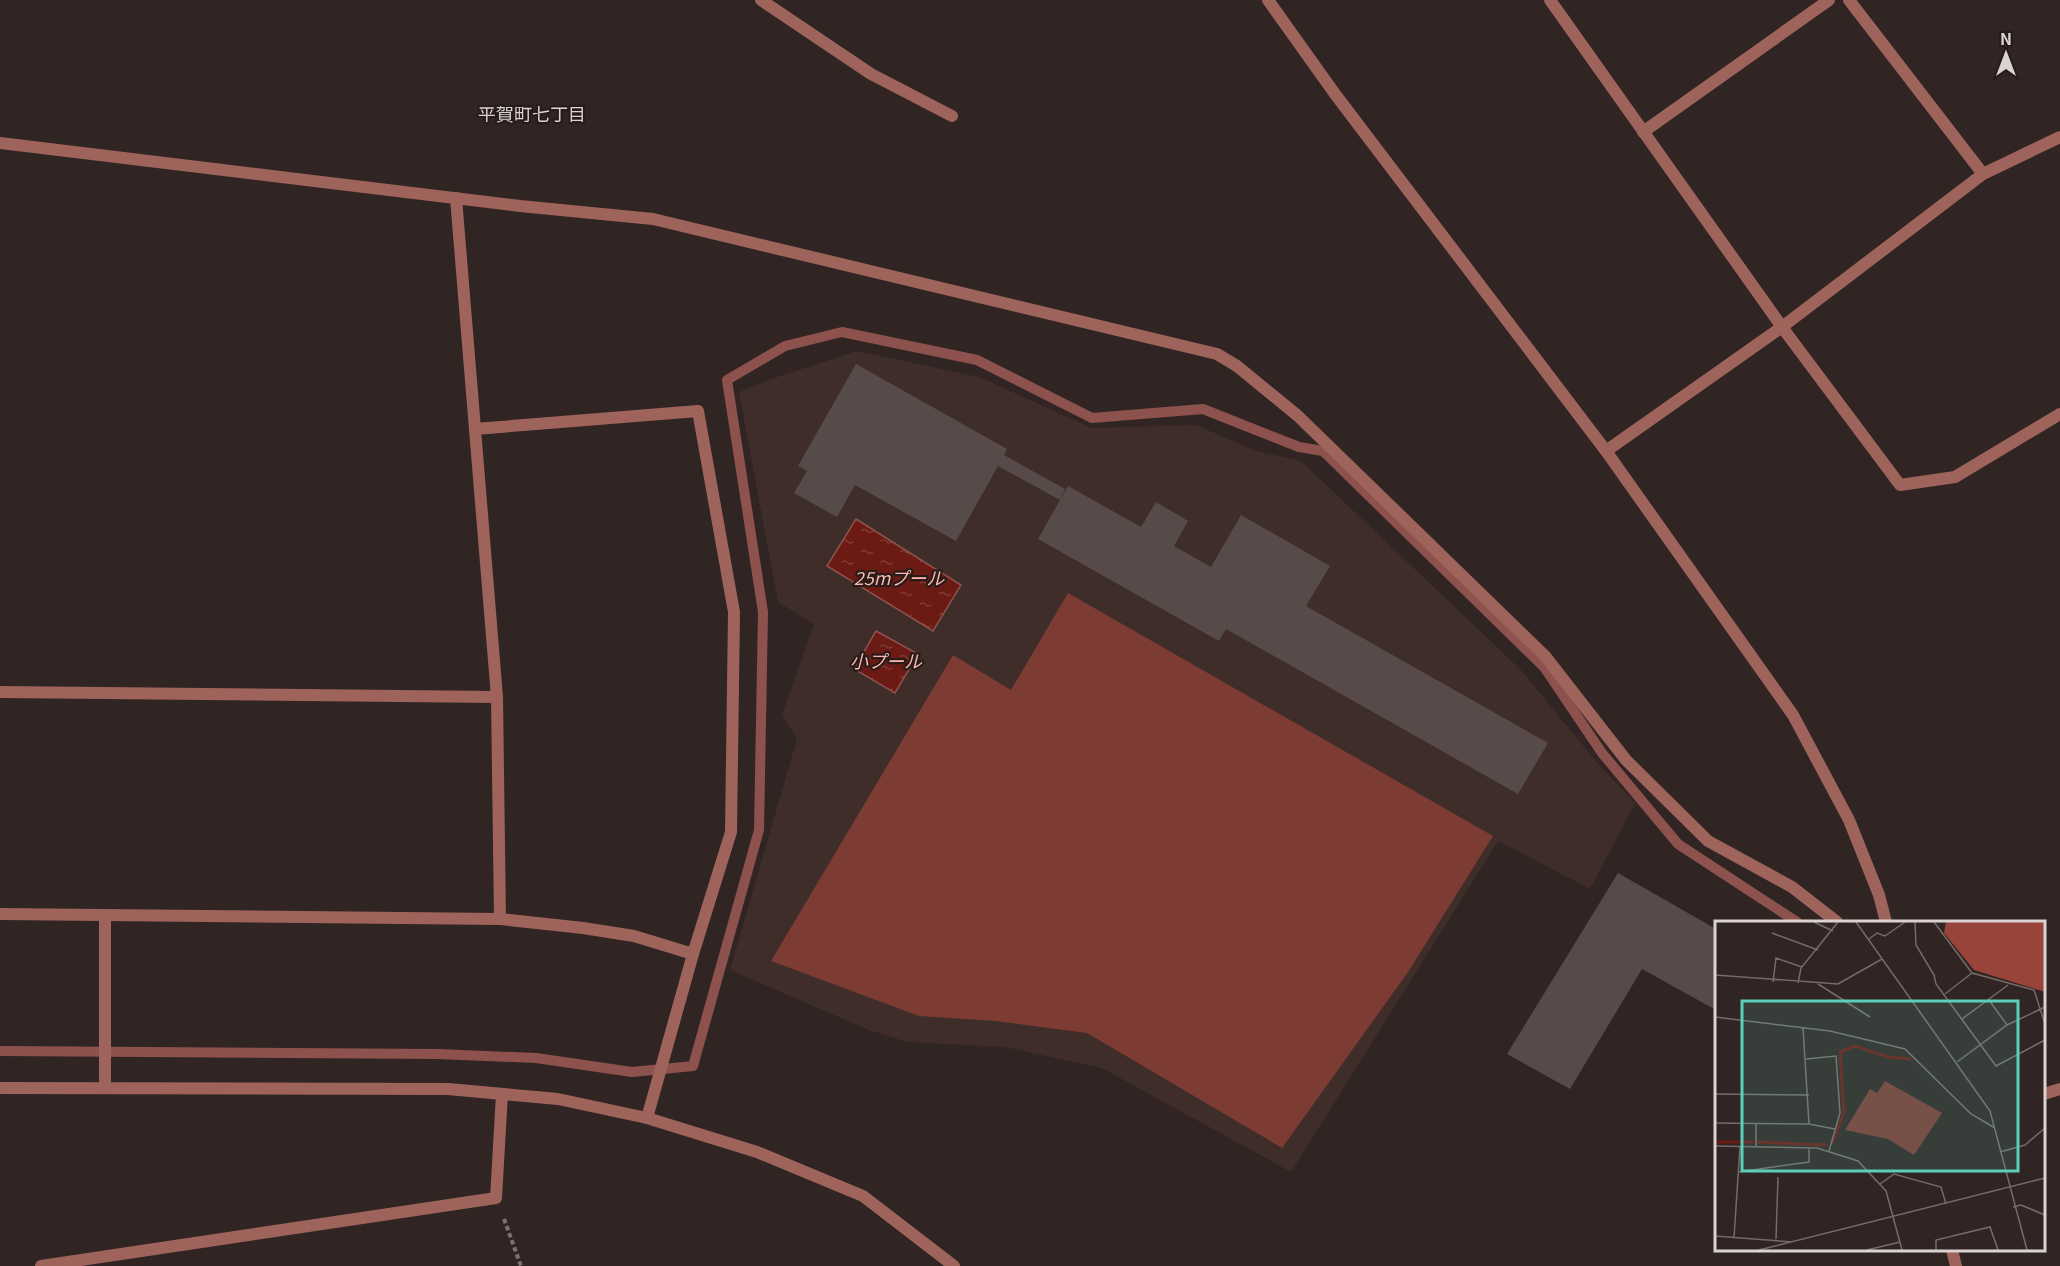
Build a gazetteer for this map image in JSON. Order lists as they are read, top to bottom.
{
  "districts": ["平賀町七丁目"],
  "water": ["25mプール", "小プール"],
  "north": "top"
}
